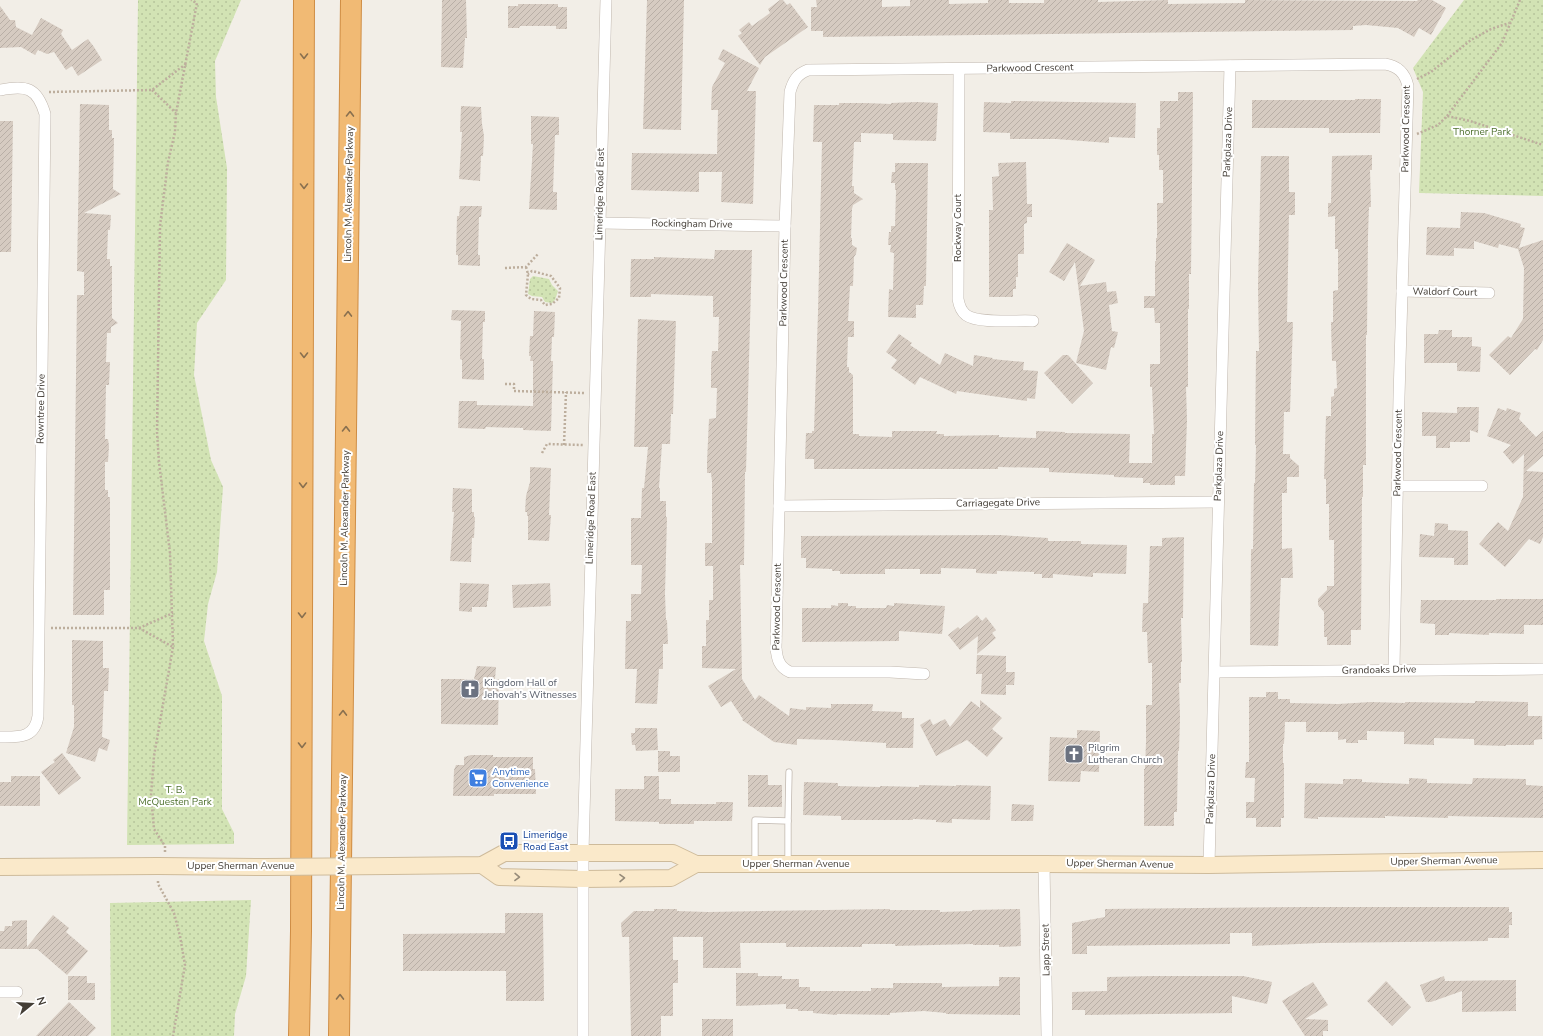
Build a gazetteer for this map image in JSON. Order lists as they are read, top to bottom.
{
  "streets": {
    "highway": ["Lincoln M. Alexander Parkway"],
    "main road": ["Upper Sherman Avenue"],
    "street": [
      "Parkwood Crescent",
      "Parkplaza Drive",
      "Limeridge Road East",
      "Rockingham Drive",
      "Rockway Court",
      "Waldorf Court",
      "Rowntree Drive",
      "Carriagegate Drive",
      "Grandoaks Drive",
      "Lapp Street"
    ]
  },
  "crossings": [
    ["Parkwood Crescent", "Parkplaza Drive"],
    ["Parkwood Crescent", "Rockingham Drive"],
    ["Parkwood Crescent", "Rockway Court"],
    ["Parkwood Crescent", "Waldorf Court"],
    ["Parkwood Crescent", "Carriagegate Drive"],
    ["Parkwood Crescent", "Grandoaks Drive"],
    ["Parkplaza Drive", "Carriagegate Drive"],
    ["Parkplaza Drive", "Grandoaks Drive"],
    ["Parkplaza Drive", "Upper Sherman Avenue"],
    ["Limeridge Road East", "Rockingham Drive"],
    ["Limeridge Road East", "Upper Sherman Avenue"],
    ["Upper Sherman Avenue", "Lapp Street"]
  ],
  "parks": ["Thorner Park", "T. B. McQuesten Park"],
  "places": {
    "church": ["Kingdom Hall of Jehovah's Witnesses", "Pilgrim Lutheran Church"],
    "supermarket": ["Anytime Convenience"],
    "bus stop": ["Limeridge Road East"]
  },
  "north": "right"
}
